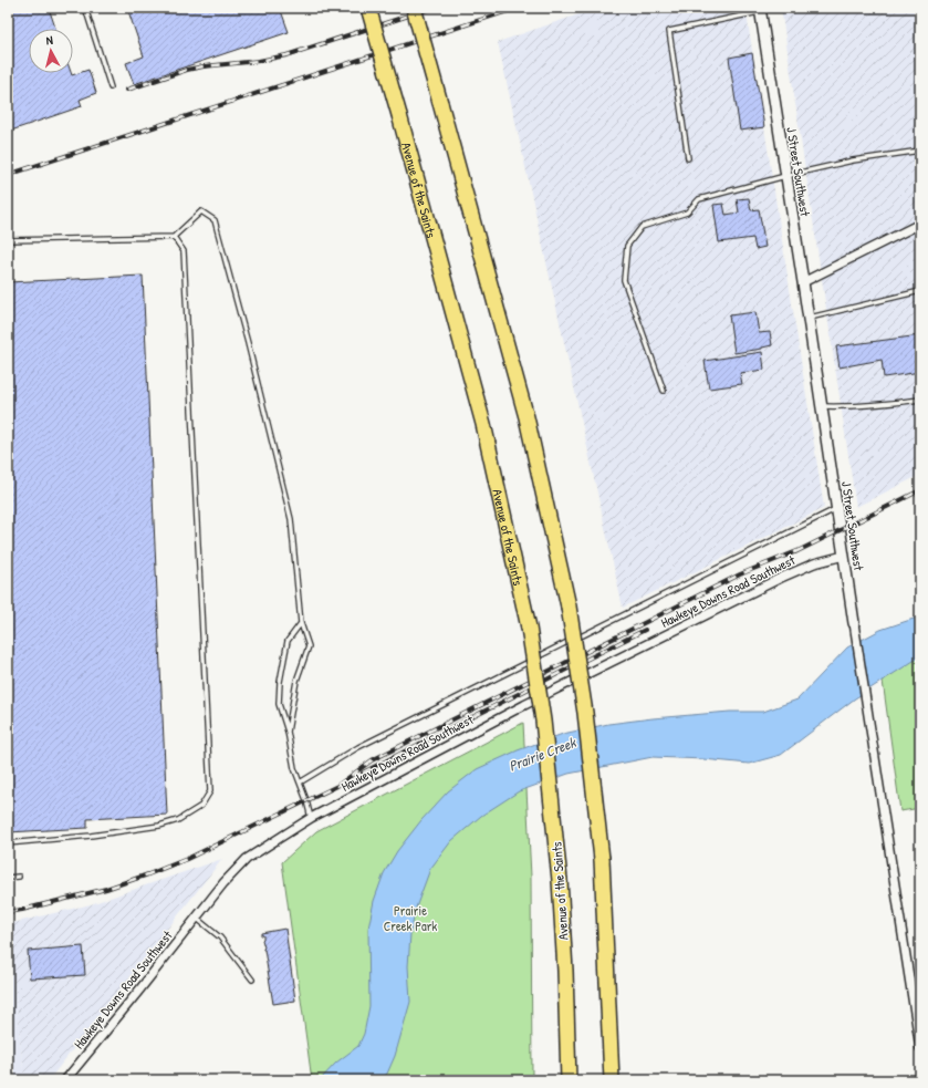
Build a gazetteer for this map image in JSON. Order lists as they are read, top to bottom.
{
  "streets": {
    "highway": ["Avenue of the Saints"],
    "street": ["J Street Southwest", "Hawkeye Downs Road Southwest"]
  },
  "crossings": [
    ["J Street Southwest", "Hawkeye Downs Road Southwest"]
  ],
  "water": ["Prairie Creek"],
  "parks": ["Prairie Creek Park"],
  "north": "top"
}
